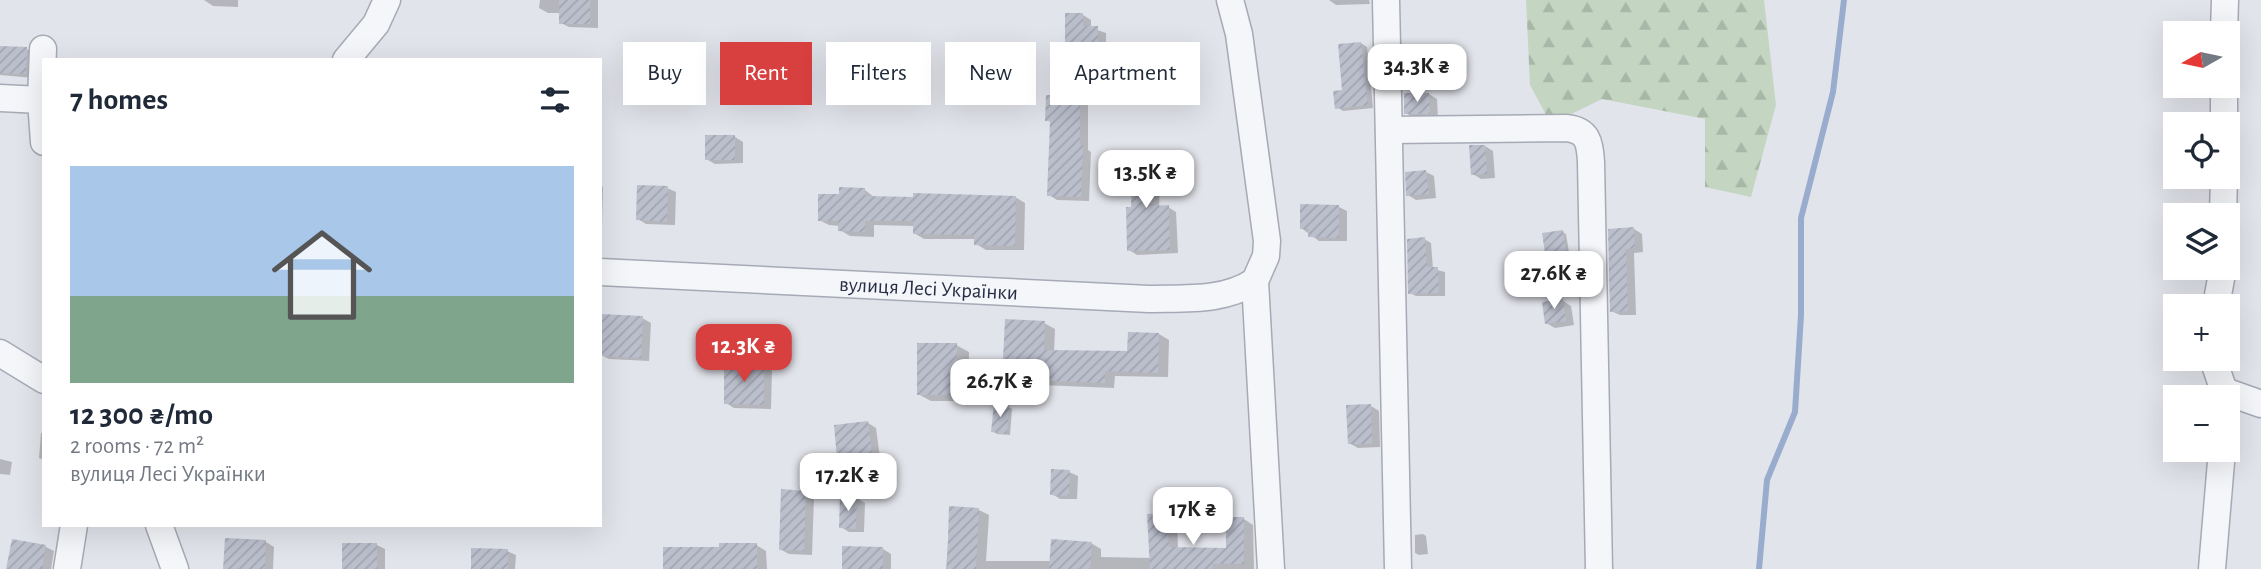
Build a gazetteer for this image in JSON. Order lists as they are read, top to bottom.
{
  "streets": {
    "street": ["вулиця Лесі Українки"]
  },
  "north": "left",
  "page": {
    "map_buttons": ["+", "−"],
    "chip": [
      "Buy",
      "Rent",
      "Filters",
      "New",
      "Apartment"
    ],
    "price": [
      "34.3K ₴",
      "13.5K ₴",
      "27.6K ₴",
      "12.3K ₴",
      "26.7K ₴",
      "17.2K ₴",
      "17K ₴"
    ],
    "heading": "7 homes",
    "list": [
      {
        "name": "12 300 ₴/mo",
        "note": "2 rooms · 72 m² · вулиця Лесі Українки"
      }
    ]
  }
}
